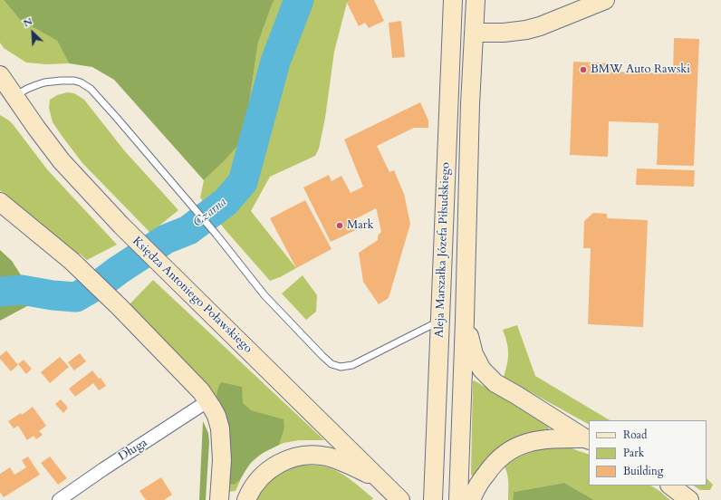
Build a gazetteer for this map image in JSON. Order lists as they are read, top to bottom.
{
  "streets": {
    "main road": ["Aleja Marszałka Józefa Piłsudskiego", "Księdza Antoniego Poławskiego"],
    "street": ["Długa"]
  },
  "water": ["Czarna"],
  "places": ["BMW Auto Rawski", "Mark"],
  "legend": ["Road", "Park", "Building"],
  "north": "top left"
}
